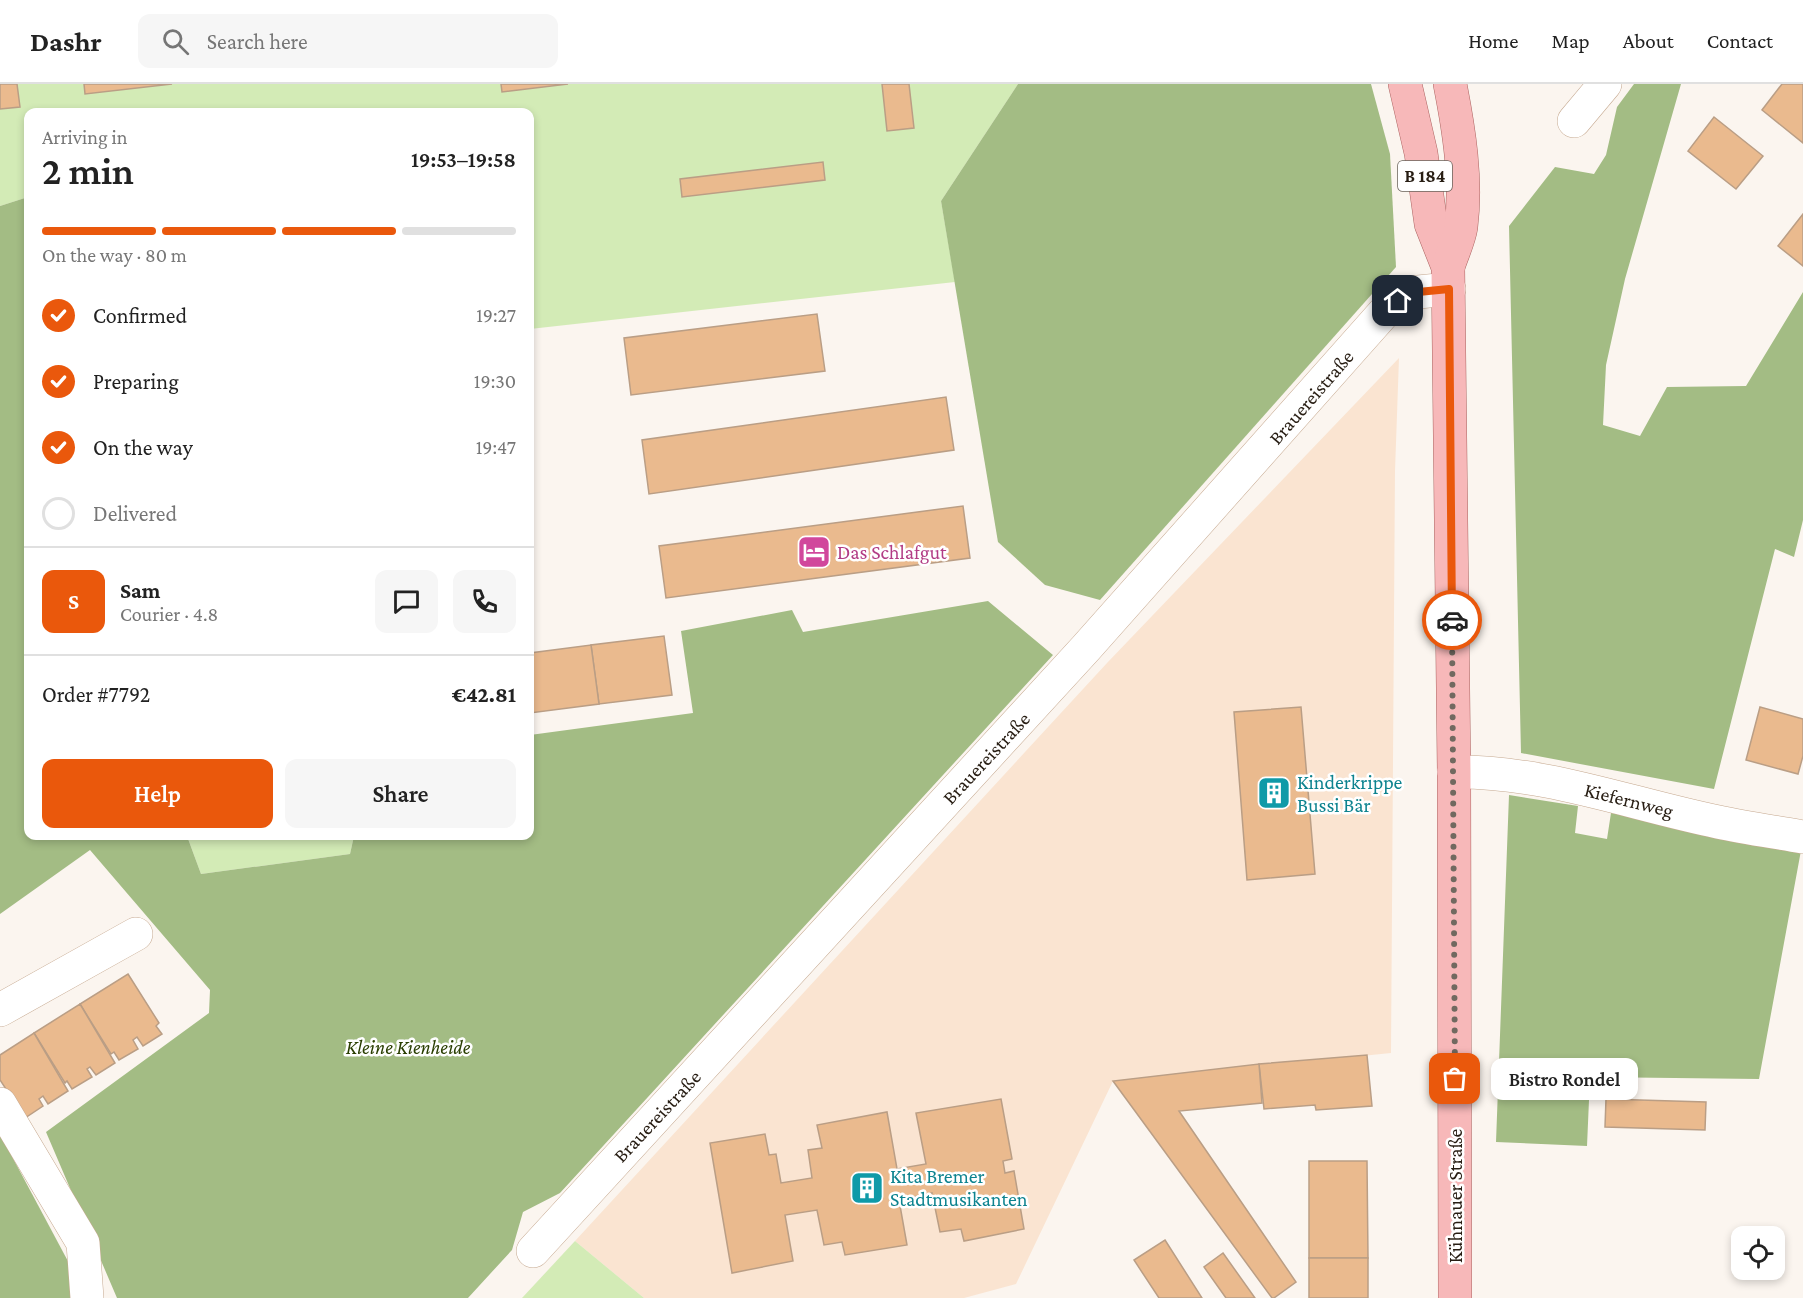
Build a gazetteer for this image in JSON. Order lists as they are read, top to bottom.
{
  "streets": {
    "main road": ["B 184", "Kühnauer Straße"],
    "street": ["Brauereistraße", "Kiefernweg"]
  },
  "crossings": [
    ["Brauereistraße", "Kühnauer Straße"],
    ["Kiefernweg", "Kühnauer Straße"]
  ],
  "parks": ["Kleine Kienheide"],
  "places": {
    "hotel": ["Das Schlafgut"],
    "building": ["Kinderkrippe Bussi Bär", "Kita Bremer Stadtmusikanten"],
    "other": ["Bistro Rondel"]
  },
  "page": {
    "header": "Dashr",
    "search": "Search here",
    "nav": [
      "Home",
      "Map",
      "About",
      "Contact"
    ],
    "heading": ["2 min", "Arriving in", "19:53–19:58"],
    "panel": [
      "Sam",
      "Courier · 4.8",
      "Order #7792",
      "€42.81"
    ],
    "bar": "On the way · 80 m",
    "list": [
      ["Confirmed", "19:27"],
      ["Preparing", "19:30"],
      ["On the way", "19:47"],
      "Delivered"
    ],
    "round": "S",
    "buttons": ["Help", "Share"],
    "bubble": "Bistro Rondel"
  }
}
